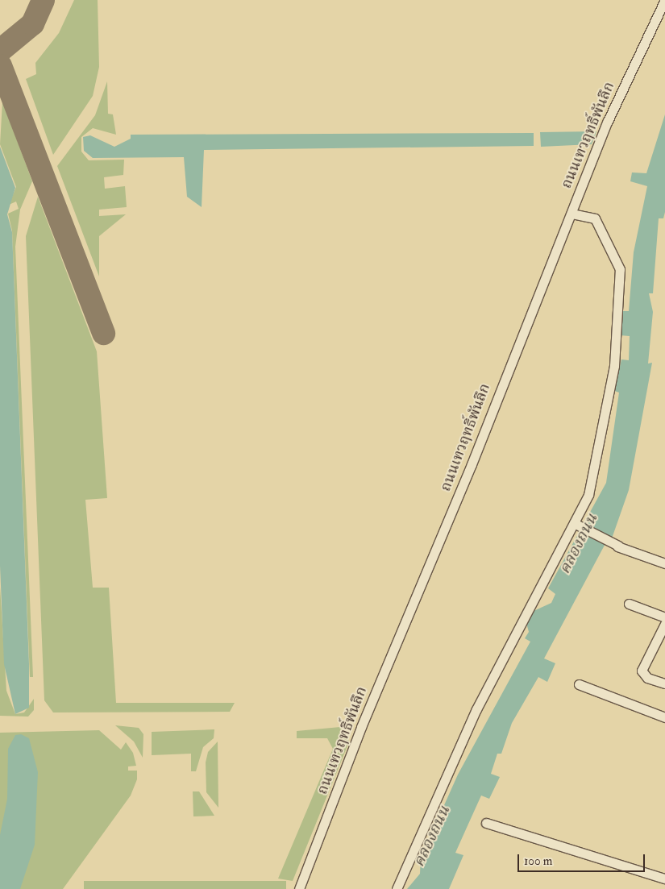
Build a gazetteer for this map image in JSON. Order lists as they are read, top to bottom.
{
  "streets": {
    "street": ["ถนนเทวฤทธิ์พันลึก"]
  },
  "water": ["คลองถนน"],
  "scale_bar": "100 m"
}
